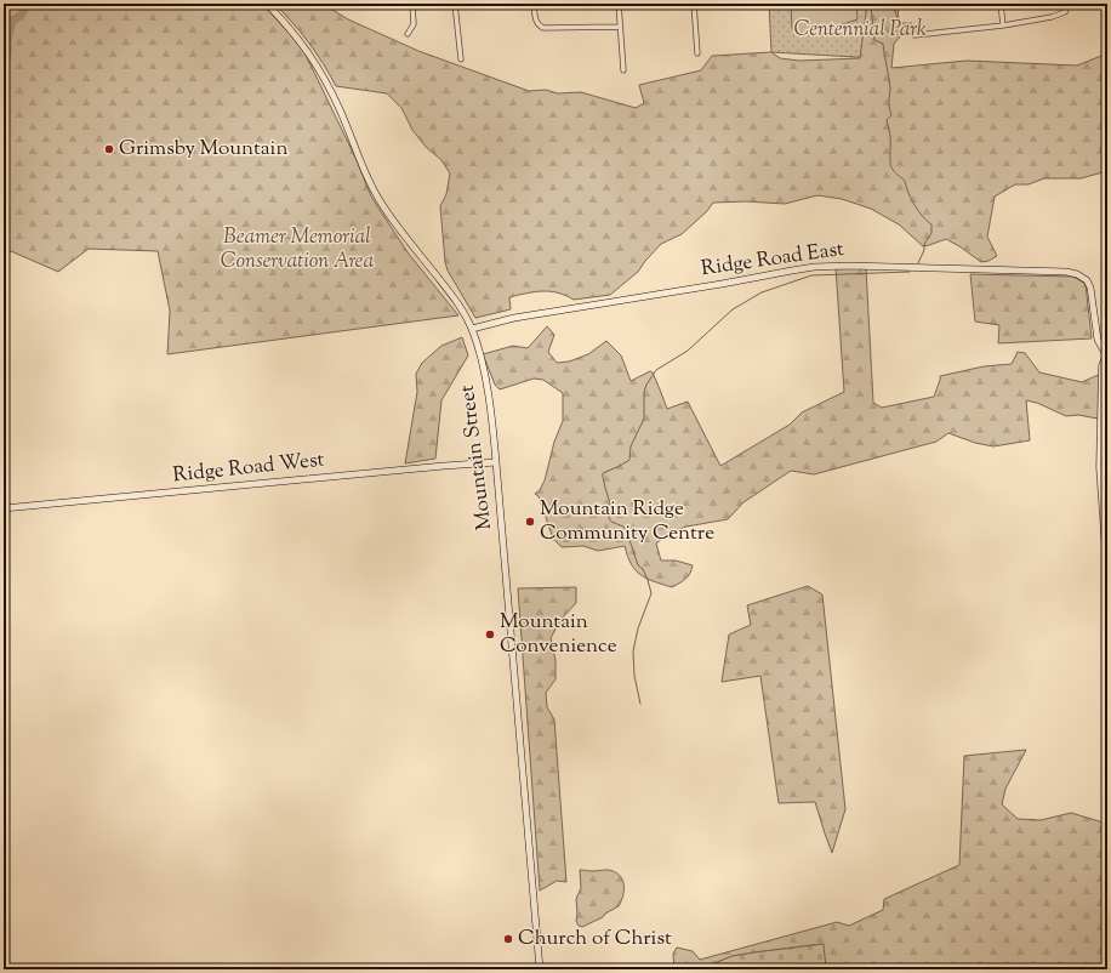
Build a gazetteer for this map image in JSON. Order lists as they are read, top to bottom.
{
  "streets": {
    "main road": ["Ridge Road East", "Mountain Street", "Ridge Road West"]
  },
  "crossings": [
    ["Ridge Road East", "Mountain Street"],
    ["Mountain Street", "Ridge Road West"]
  ],
  "parks": ["Centennial Park", "Beamer Memorial Conservation Area"],
  "places": [
    "Grimsby Mountain",
    "Mountain Ridge Community Centre",
    "Mountain Convenience",
    "Church of Christ"
  ]
}
